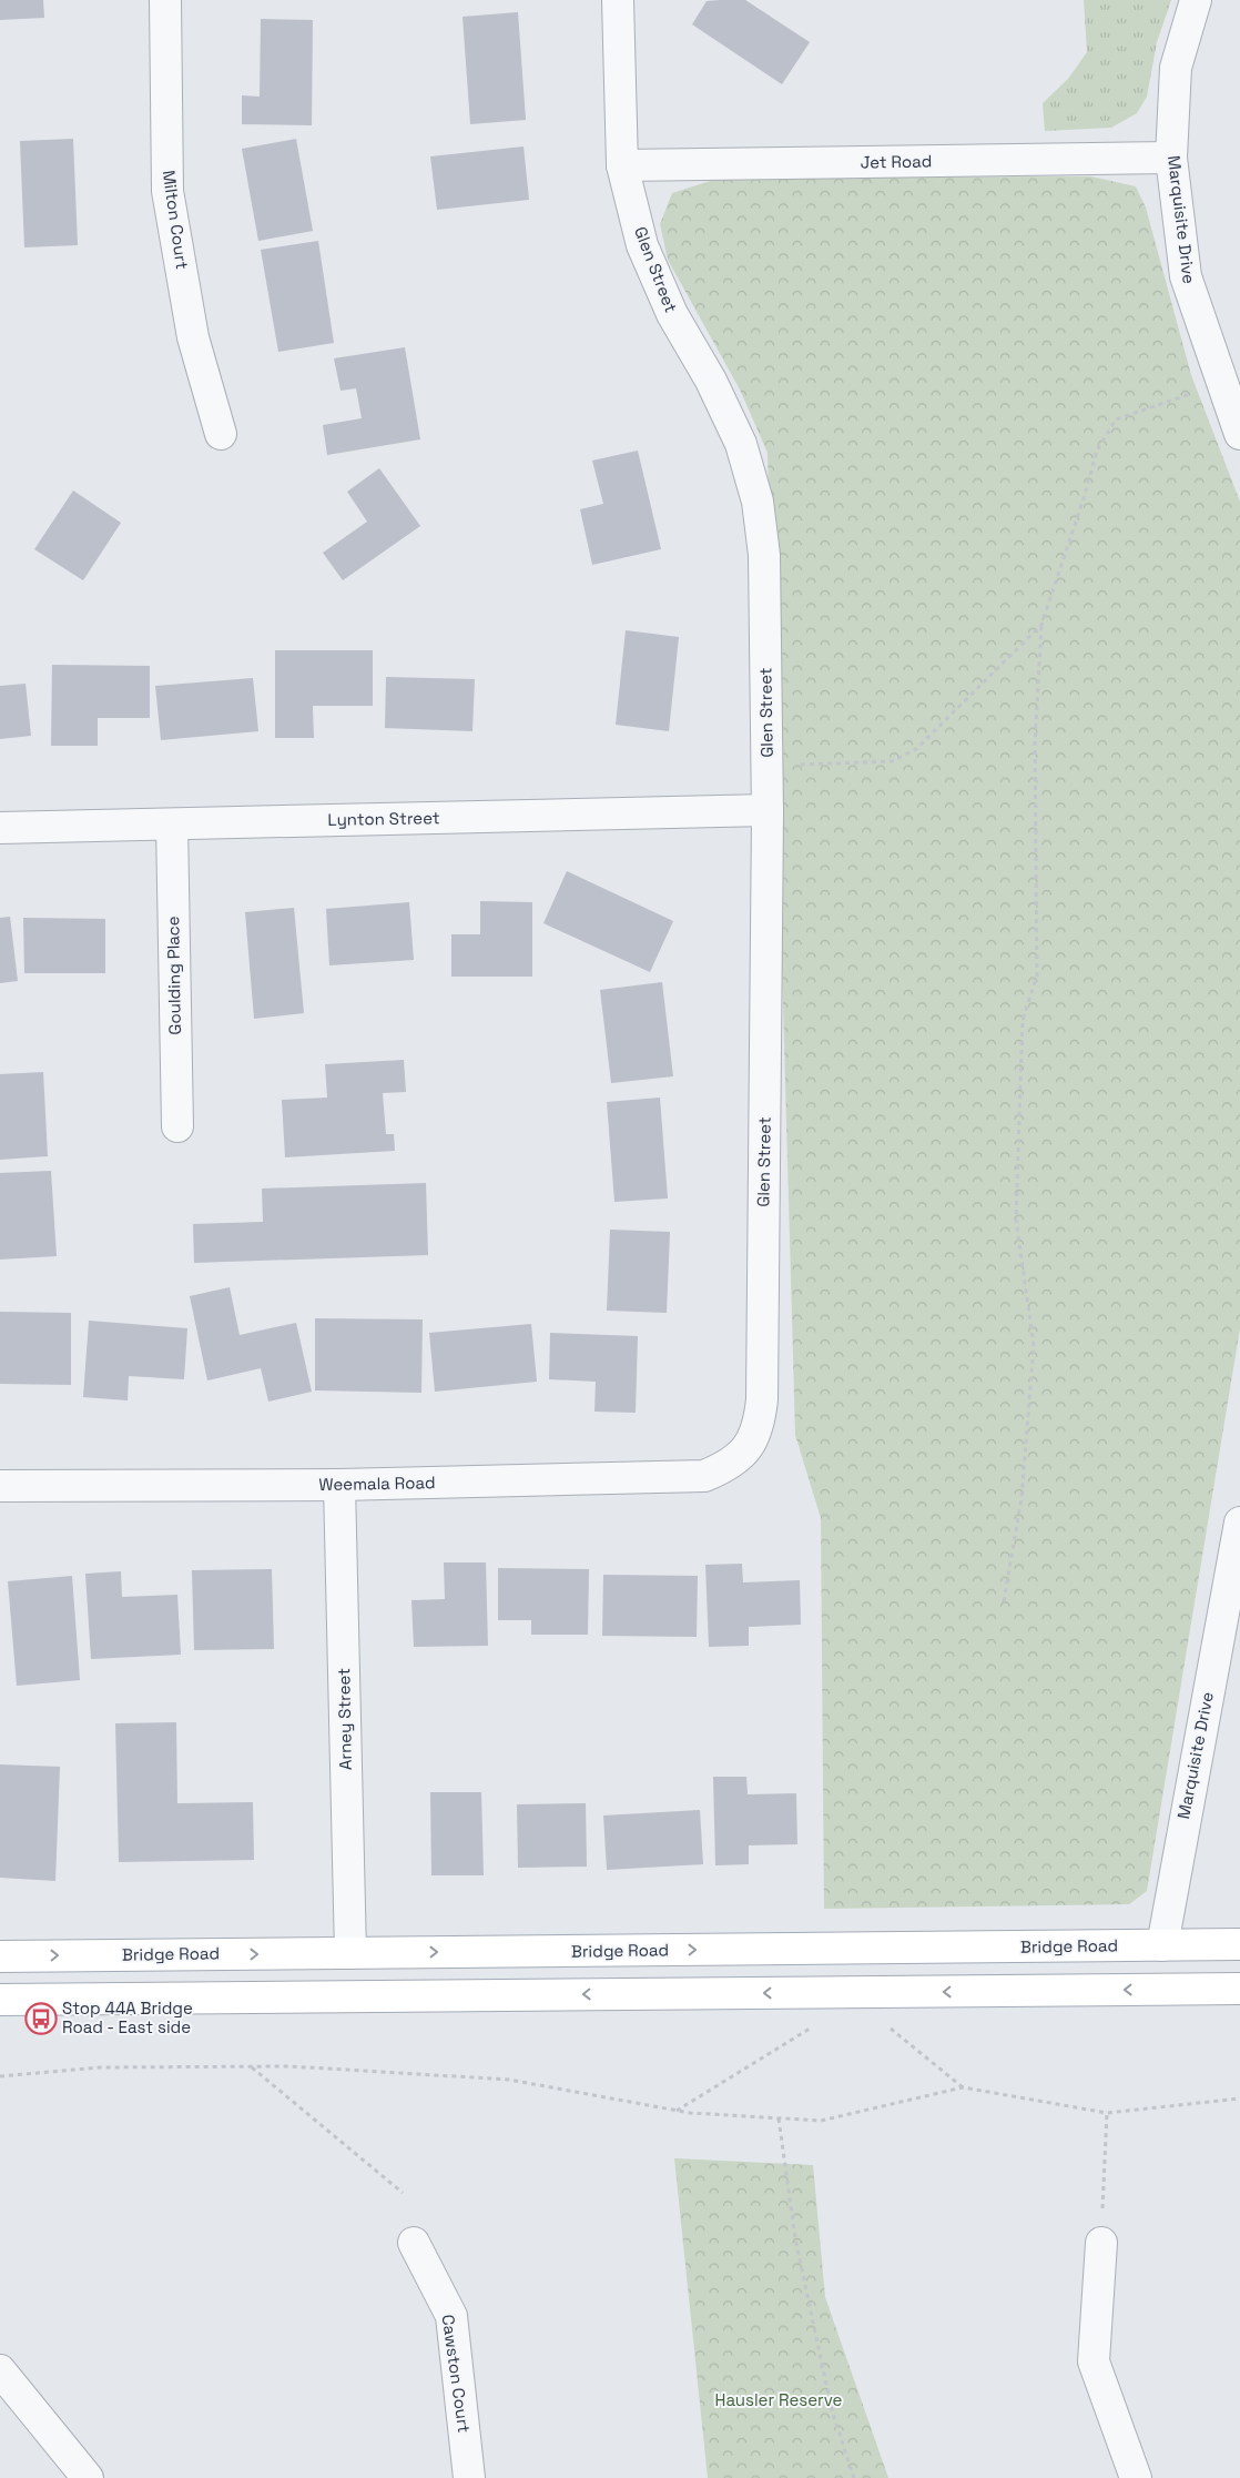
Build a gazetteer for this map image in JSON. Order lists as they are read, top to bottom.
{
  "streets": {
    "main road": ["Marquisite Drive", "Bridge Road"],
    "street": [
      "Jet Road",
      "Milton Court",
      "Glen Street",
      "Lynton Street",
      "Goulding Place",
      "Weemala Road",
      "Arney Street",
      "Cawston Court"
    ]
  },
  "crossings": [
    ["Jet Road", "Marquisite Drive"],
    ["Jet Road", "Glen Street"],
    ["Marquisite Drive", "Bridge Road"],
    ["Glen Street", "Lynton Street"],
    ["Glen Street", "Weemala Road"],
    ["Lynton Street", "Goulding Place"],
    ["Weemala Road", "Arney Street"],
    ["Arney Street", "Bridge Road"]
  ],
  "parks": ["Hausler Reserve"],
  "places": {
    "bus stop": ["Stop 44A Bridge Road - East side"]
  }
}
